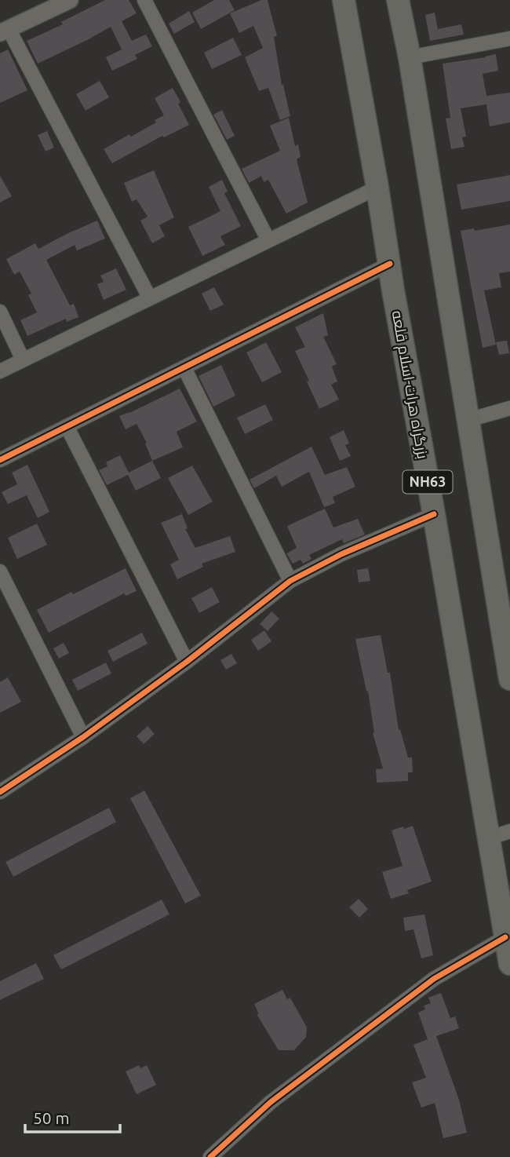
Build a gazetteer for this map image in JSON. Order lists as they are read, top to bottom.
{
  "streets": {
    "highway": ["بزرگراه هرات-اسلام قلعه", "NH63"]
  },
  "scale_bar": "50 m"
}
